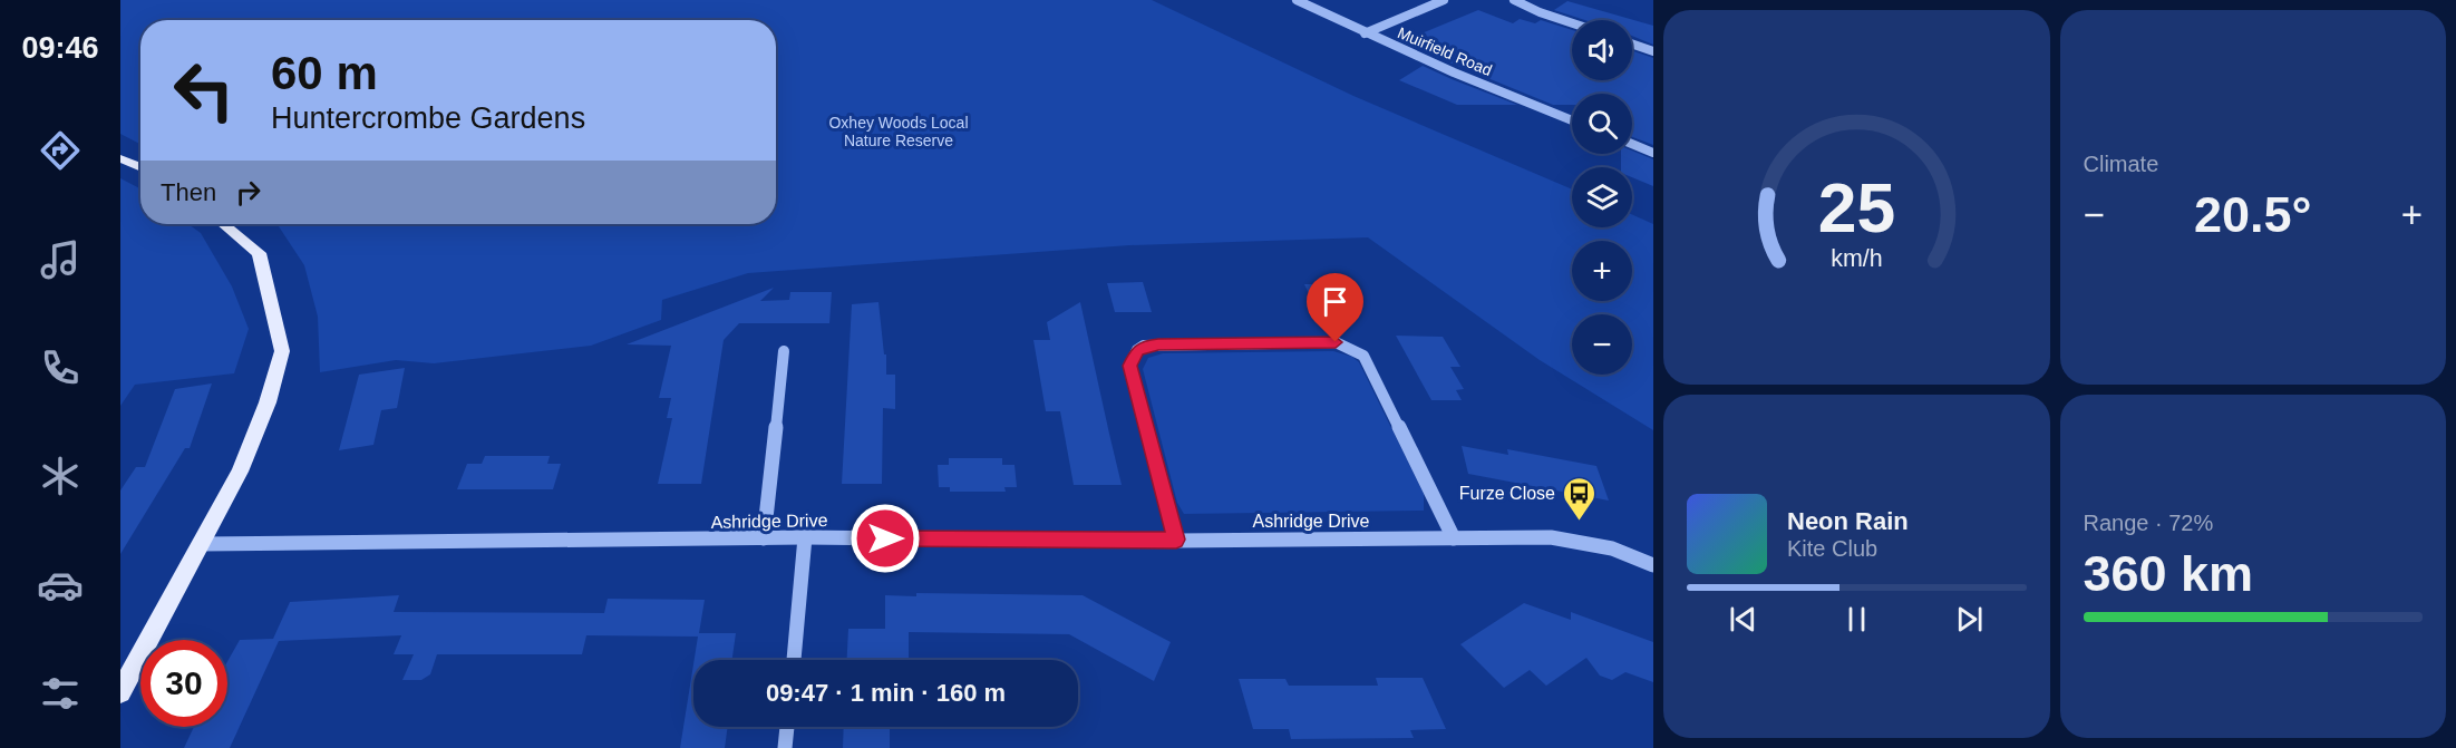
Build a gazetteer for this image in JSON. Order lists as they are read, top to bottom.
{
  "streets": {
    "street": ["Muirfield Road", "Ashridge Drive"]
  },
  "parks": ["Oxhey Woods Local Nature Reserve"],
  "places": {
    "bus stop": ["Furze Close"]
  },
  "page": {
    "tabs": "09:46",
    "tile": [
      "Climate",
      ["Range · 72%", "360 km"]
    ],
    "map_buttons": ["+", "−"],
    "turn": ["60 m", "Huntercrombe Gardens"],
    "then": "Then",
    "heat": ["−", "20.5°", "+"],
    "song": ["Neon Rain", "Kite Club"],
    "limit": "30",
    "trip": "09:47 · 1 min · 160 m",
    "gauge": ["25", "km/h"]
  }
}
